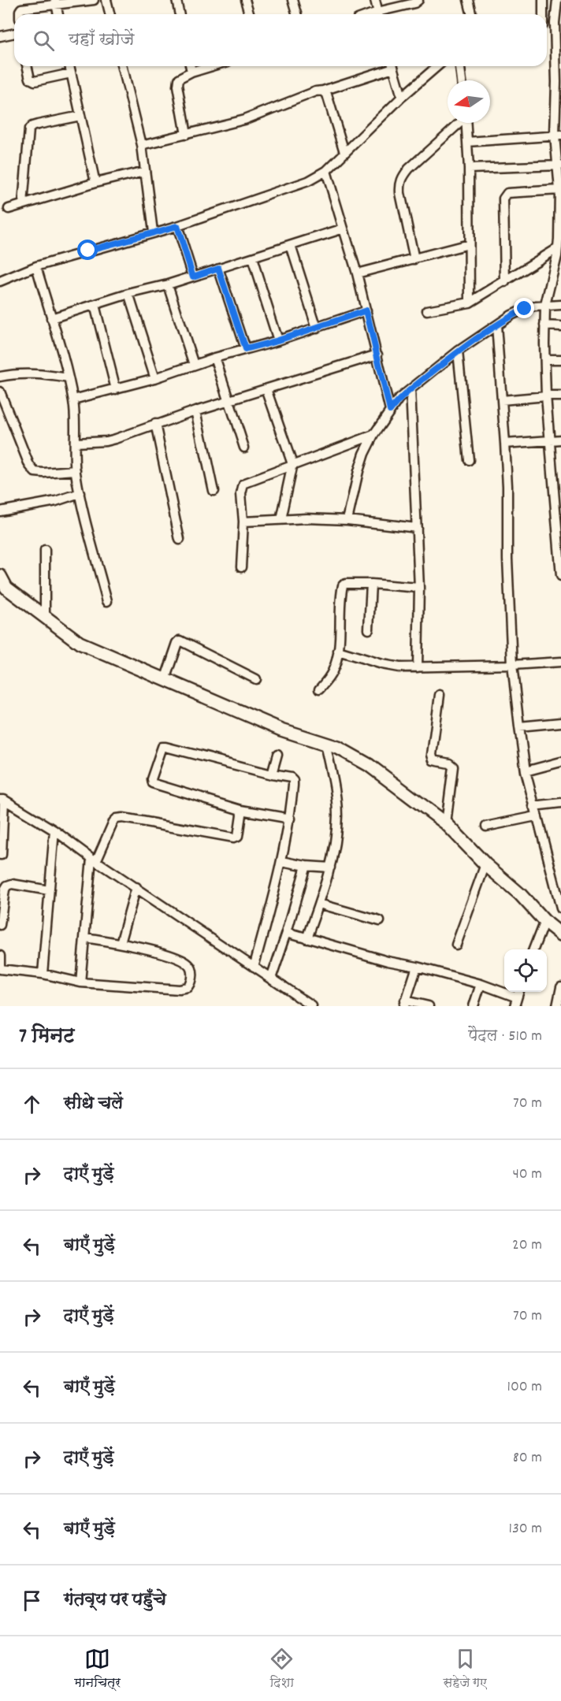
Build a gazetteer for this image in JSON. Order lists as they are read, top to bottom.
{
  "north": "left",
  "page": {
    "search": "यहाँ खोजें",
    "heading": ["7 मिनट", "पैदल · 510 m"],
    "list": [
      ["सीधे चलें", "70 m"],
      ["दाएँ मुड़ें", "40 m"],
      ["बाएँ मुड़ें", "20 m"],
      ["दाएँ मुड़ें", "70 m"],
      ["बाएँ मुड़ें", "100 m"],
      ["दाएँ मुड़ें", "80 m"],
      ["बाएँ मुड़ें", "130 m"],
      "गंतव्य पर पहुँचे"
    ],
    "nav": ["मानचित्र", "दिशा", "सहेजे गए"]
  }
}
